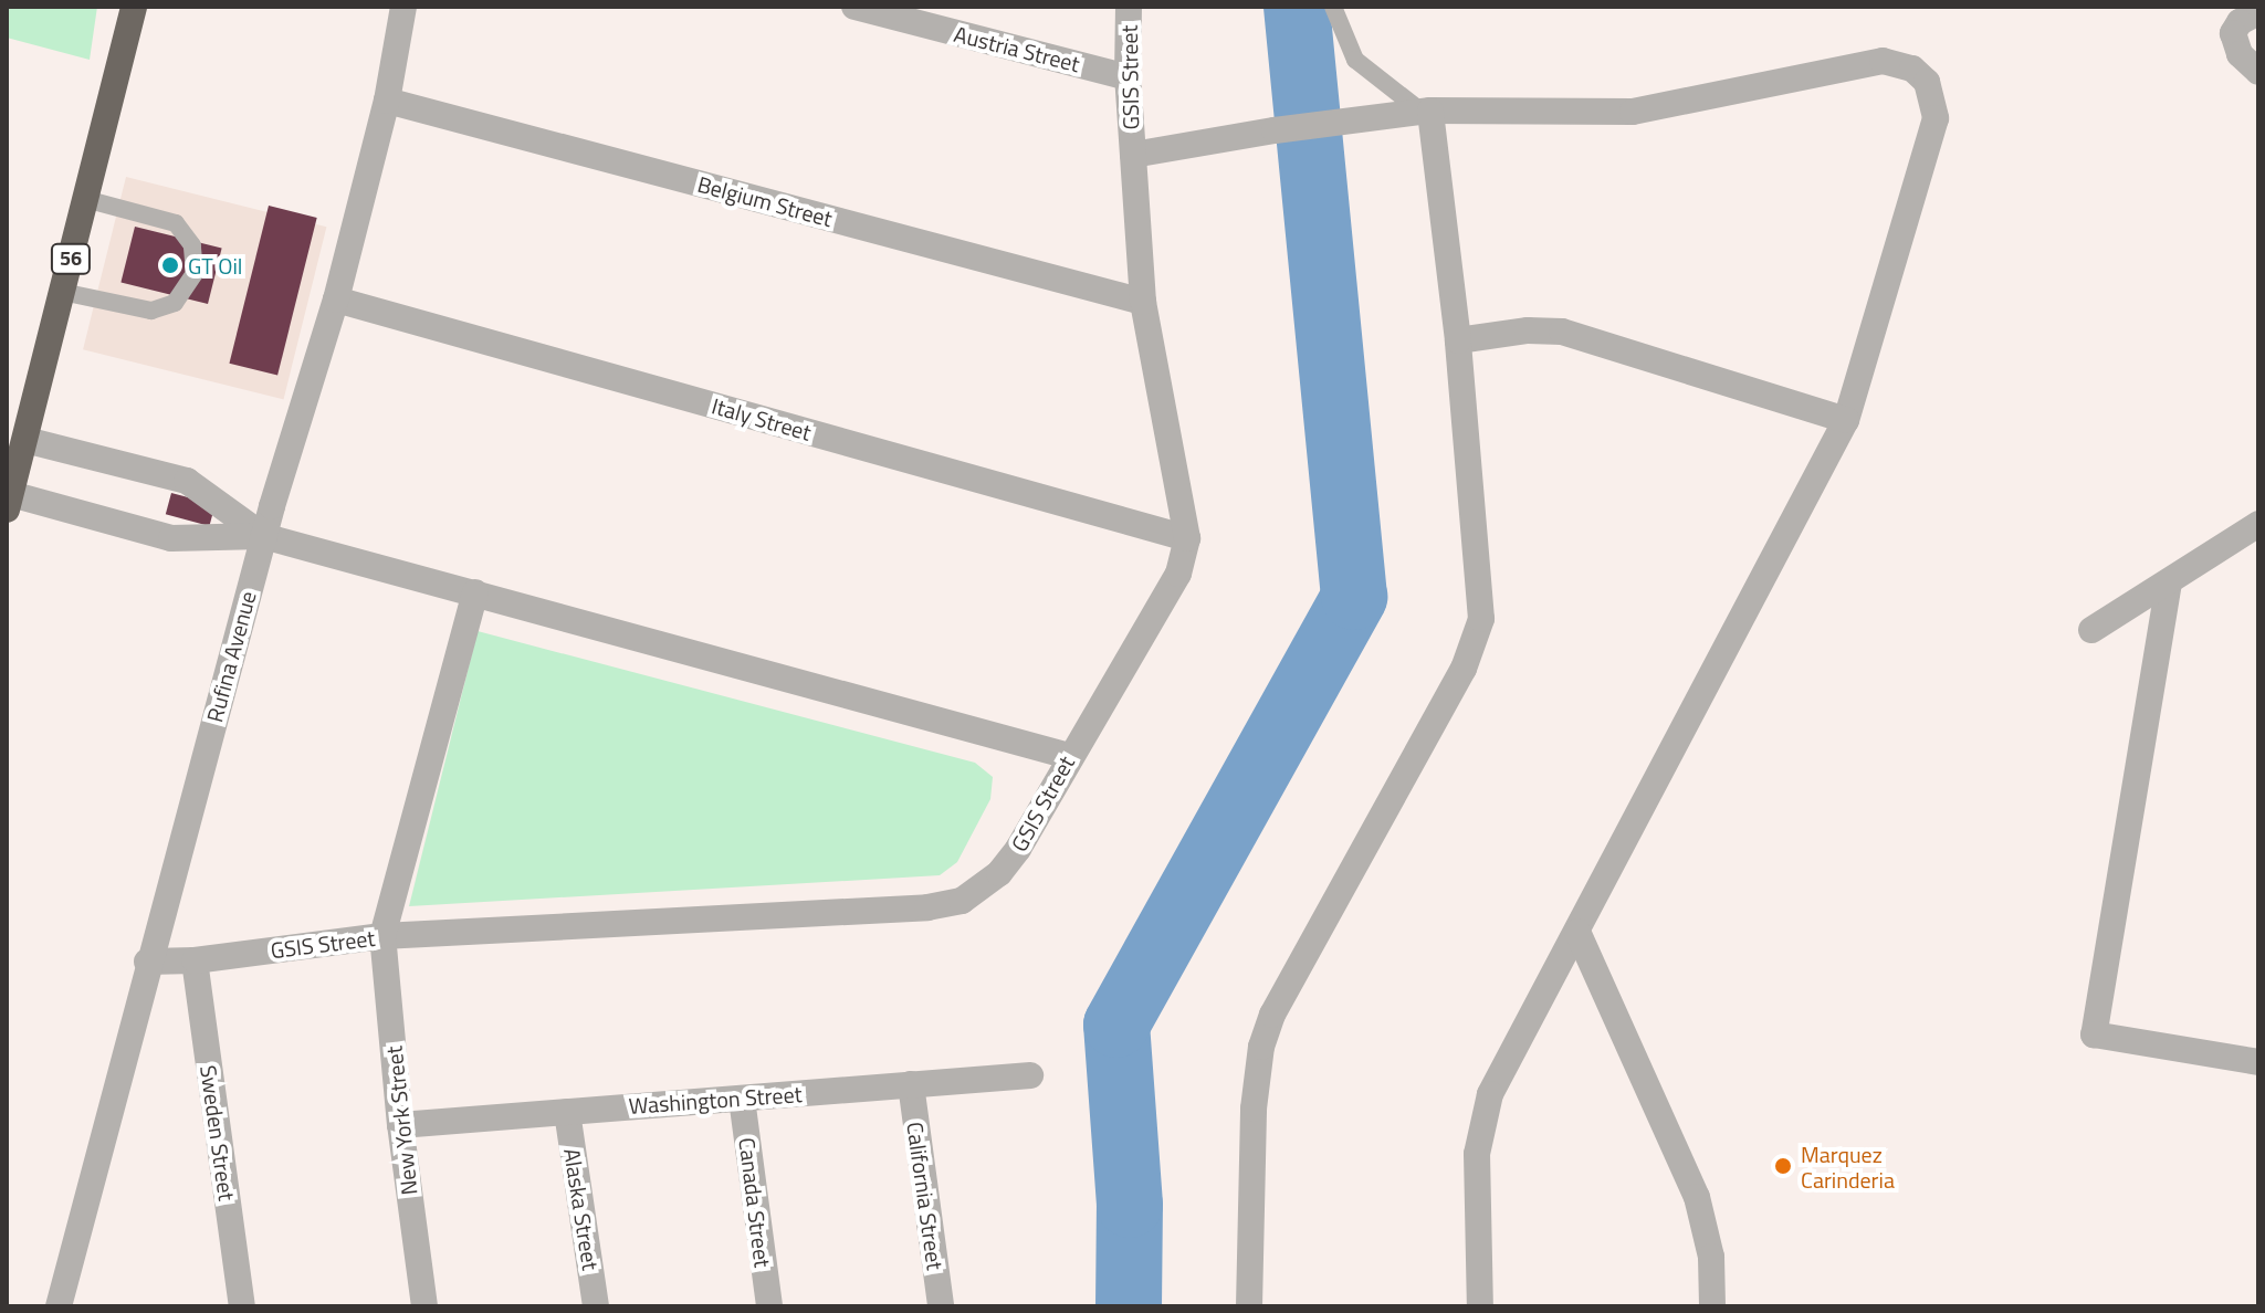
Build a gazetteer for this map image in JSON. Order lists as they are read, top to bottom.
{
  "streets": {
    "highway": ["56"],
    "street": [
      "Austria Street",
      "GSIS Street",
      "Belgium Street",
      "Italy Street",
      "Rufina Avenue",
      "Washington Street",
      "New York Street",
      "Sweden Street",
      "California Street",
      "Canada Street",
      "Alaska Street"
    ]
  },
  "crossings": [
    ["Austria Street", "GSIS Street"],
    ["GSIS Street", "Belgium Street"],
    ["GSIS Street", "Italy Street"],
    ["GSIS Street", "Rufina Avenue"],
    ["GSIS Street", "New York Street"],
    ["GSIS Street", "Sweden Street"],
    ["Belgium Street", "Rufina Avenue"],
    ["Italy Street", "Rufina Avenue"],
    ["Washington Street", "New York Street"],
    ["Washington Street", "California Street"],
    ["Washington Street", "Canada Street"],
    ["Washington Street", "Alaska Street"]
  ],
  "places": ["GT Oil", "Marquez Carinderia"]
}
